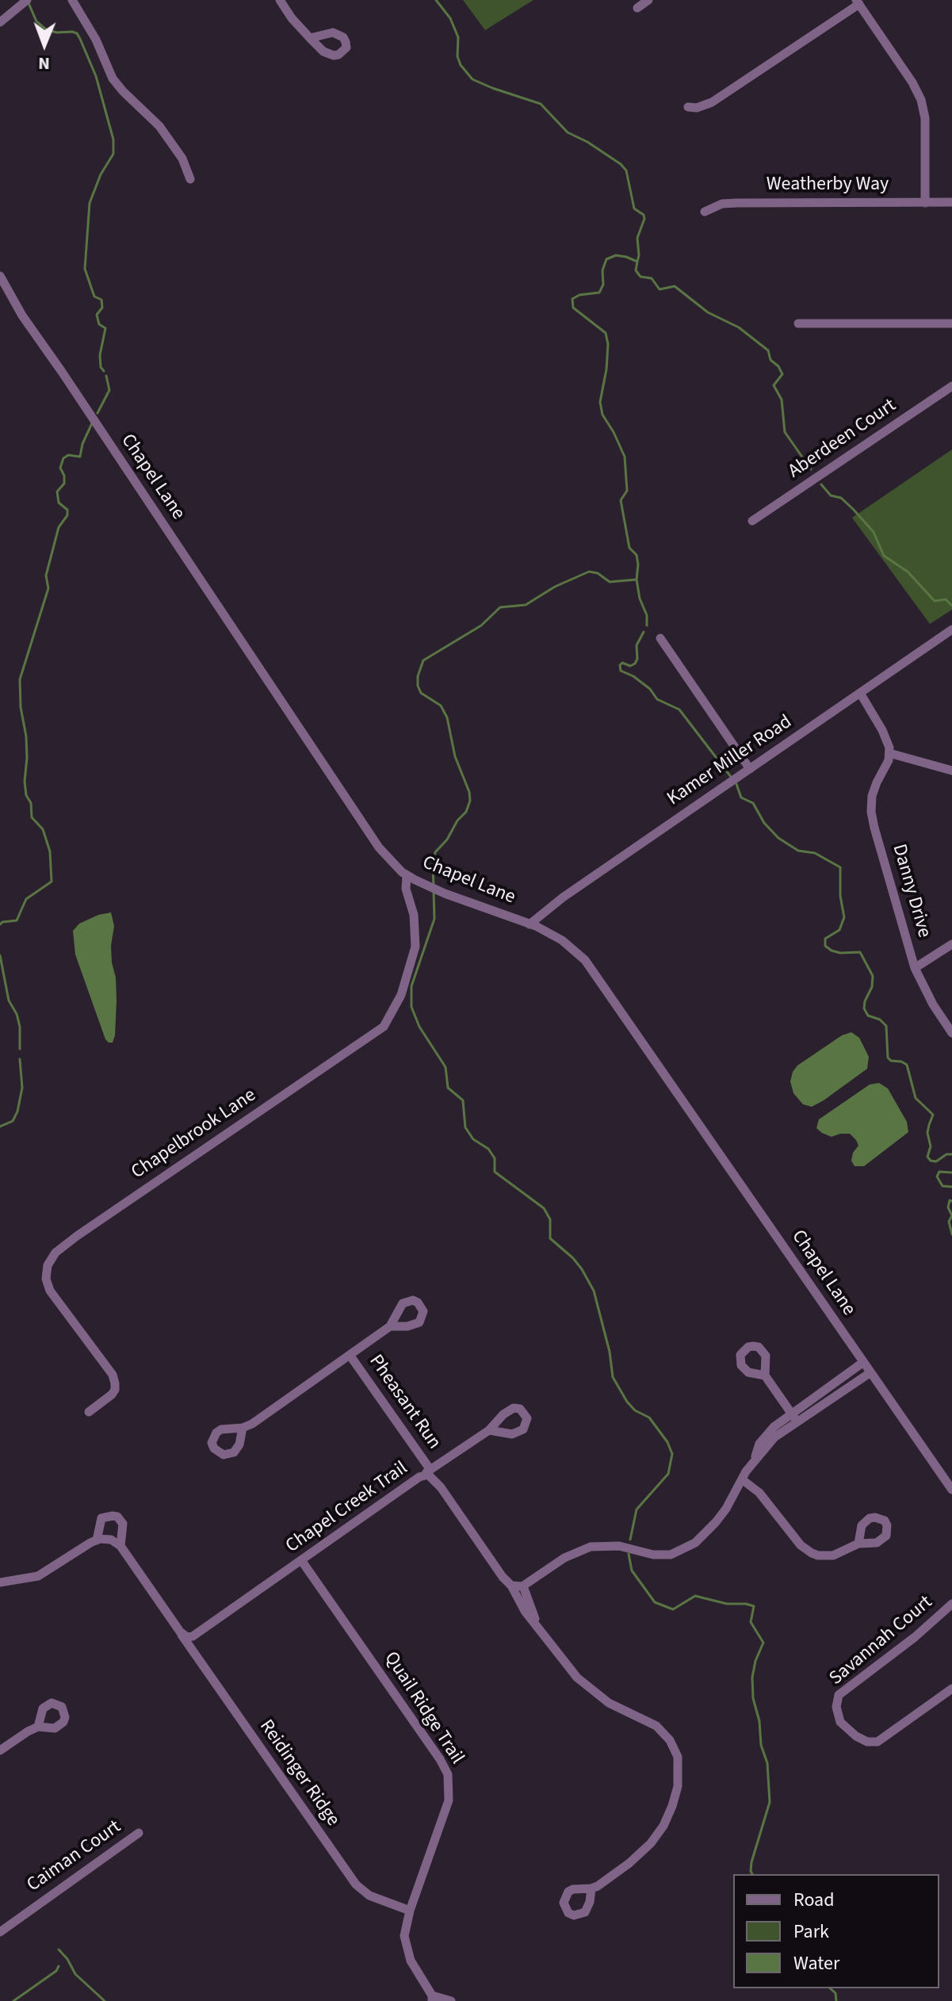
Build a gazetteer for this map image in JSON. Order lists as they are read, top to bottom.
{
  "streets": {
    "street": [
      "Weatherby Way",
      "Aberdeen Court",
      "Chapel Lane",
      "Kamer Miller Road",
      "Danny Drive",
      "Chapelbrook Lane",
      "Pheasant Run",
      "Chapel Creek Trail",
      "Savannah Court",
      "Quail Ridge Trail",
      "Reidinger Ridge",
      "Caiman Court"
    ]
  },
  "crossings": [
    ["Chapel Lane", "Kamer Miller Road"],
    ["Chapel Lane", "Chapelbrook Lane"],
    ["Chapel Creek Trail", "Quail Ridge Trail"],
    ["Chapel Creek Trail", "Reidinger Ridge"],
    ["Quail Ridge Trail", "Reidinger Ridge"]
  ],
  "legend": ["Road", "Park", "Water"],
  "north": "bottom"
}
